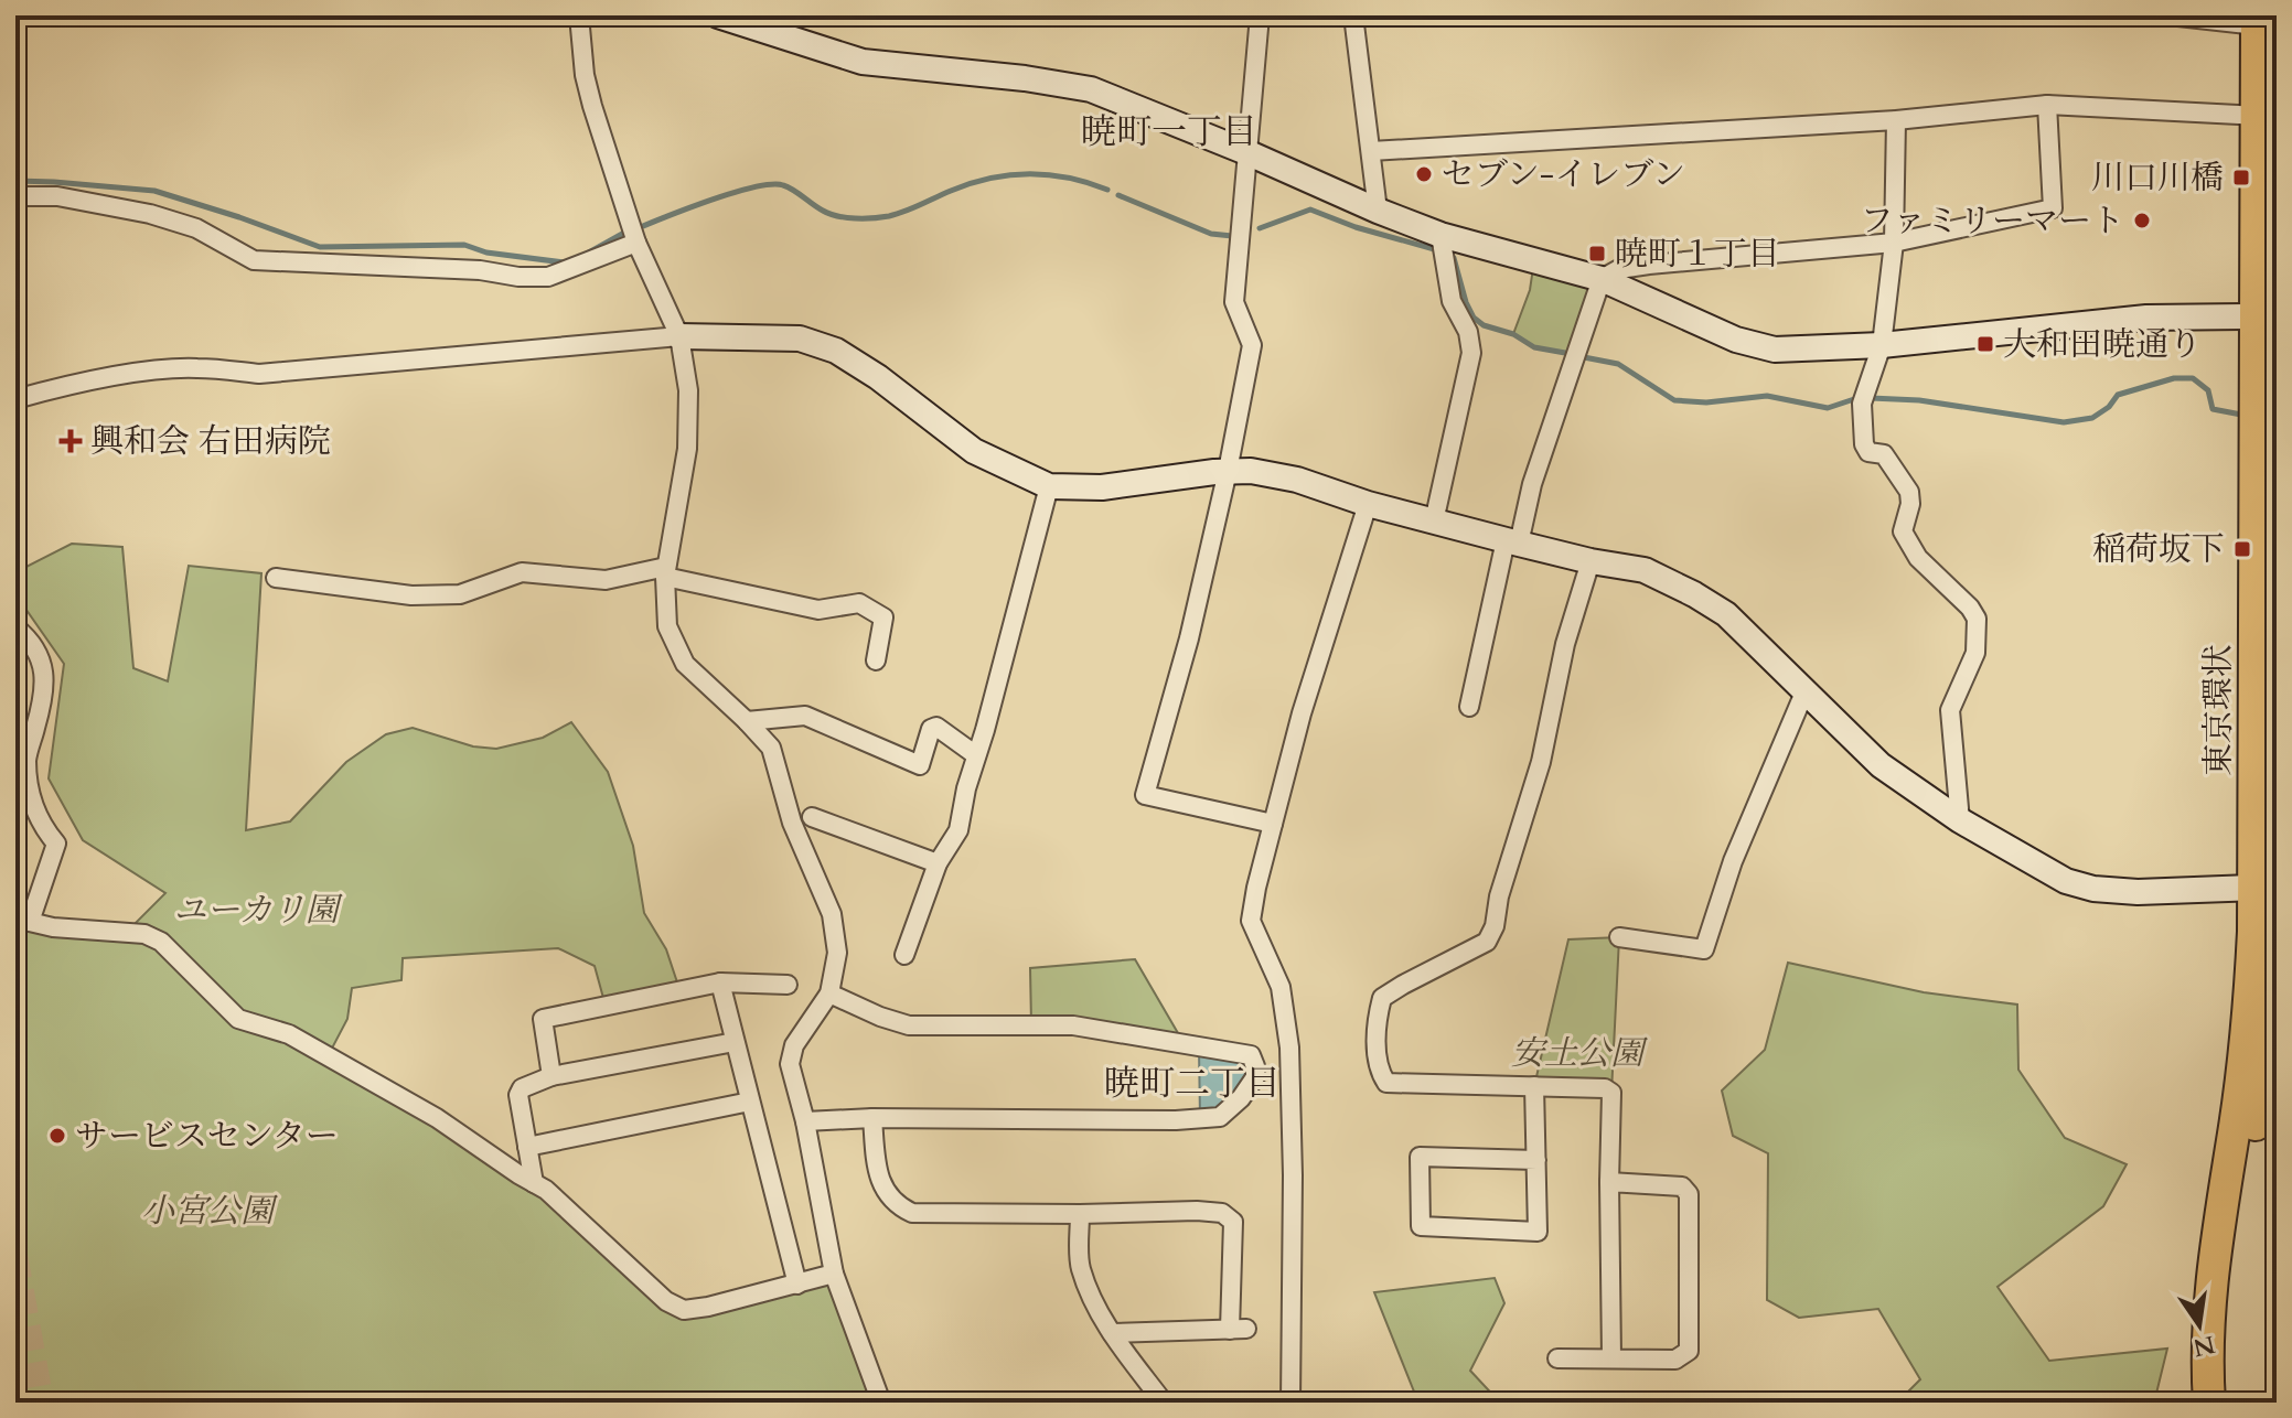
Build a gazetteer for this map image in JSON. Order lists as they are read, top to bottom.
{
  "streets": {
    "highway": ["東京環状"]
  },
  "districts": ["暁町一丁目", "暁町二丁目"],
  "parks": ["ユーカリ園", "安土公園", "小宮公園"],
  "places": {
    "other": ["セブン-イレブン", "ファミリーマート", "サービスセンター"],
    "transit": [
      "川口川橋",
      "暁町１丁目",
      "大和田暁通り",
      "稲荷坂下"
    ],
    "health": ["興和会 右田病院"]
  },
  "north": "bottom"
}
